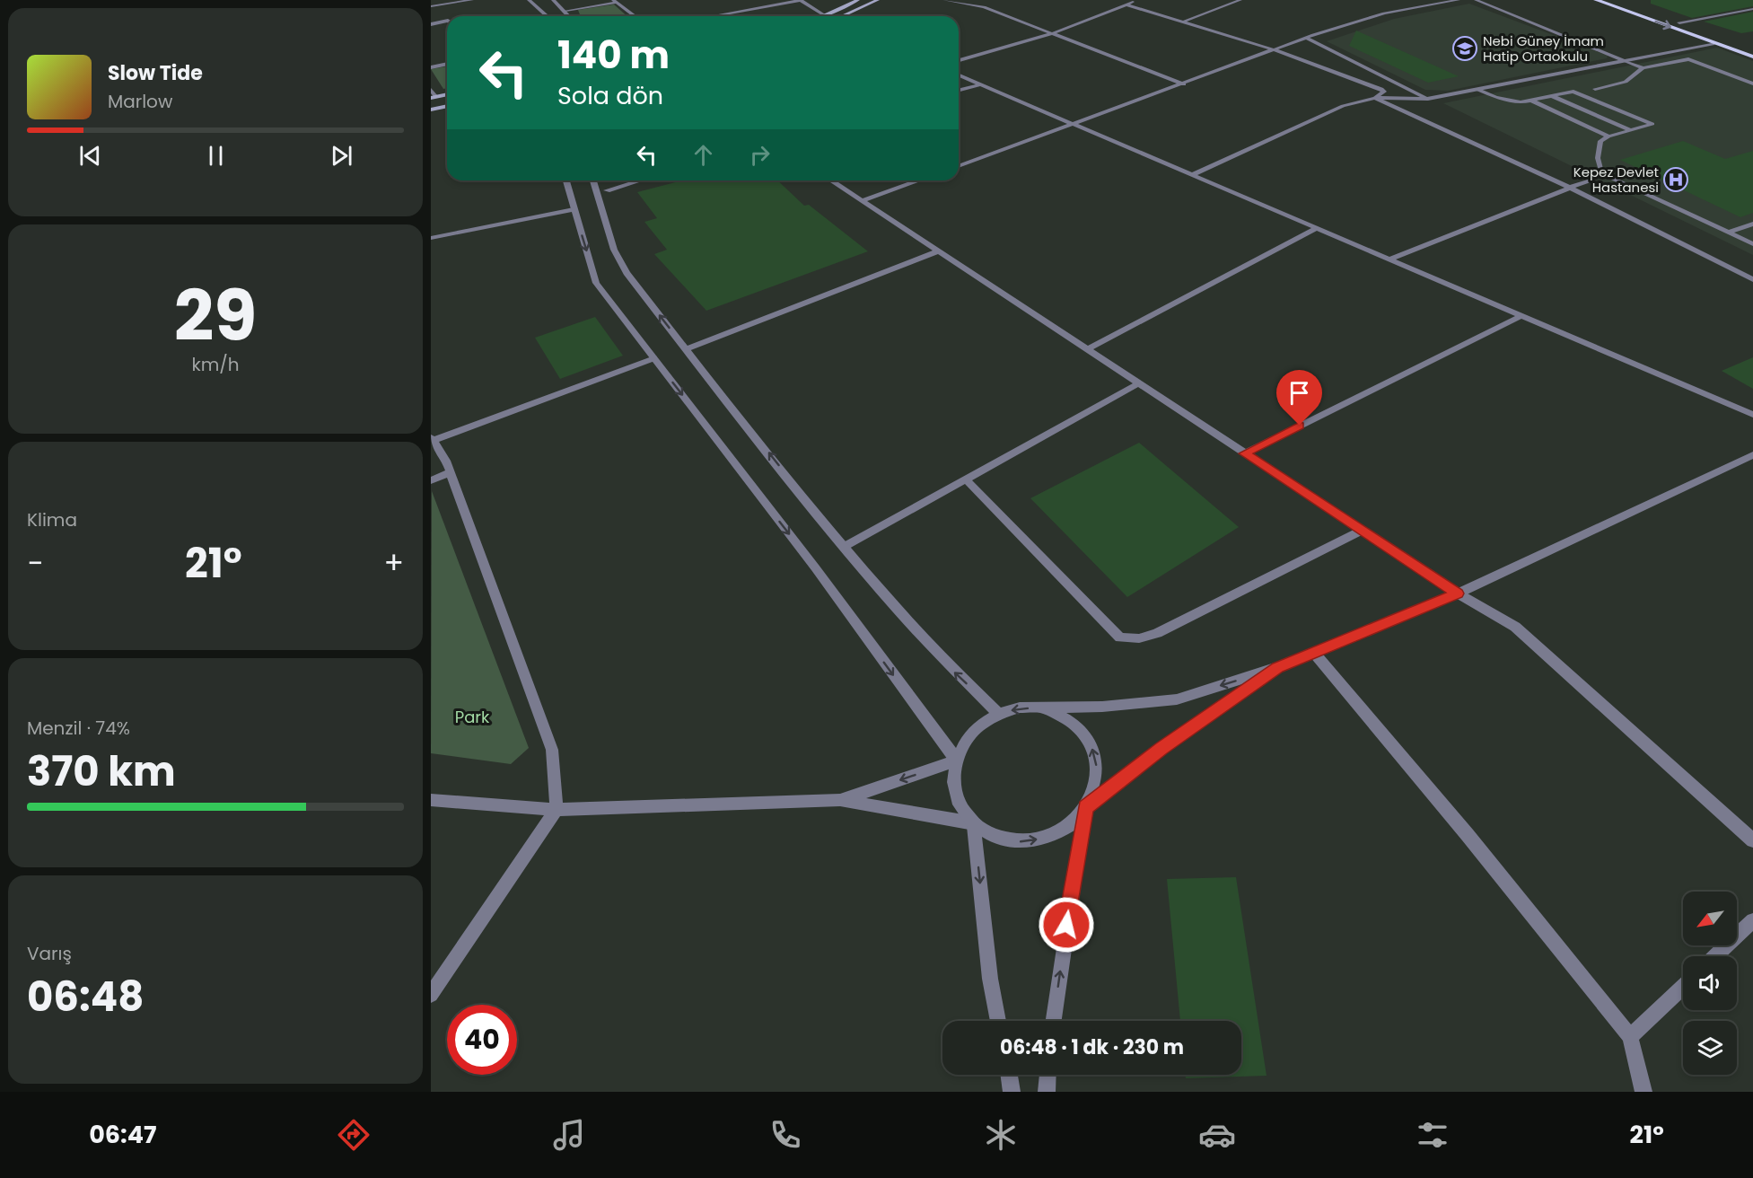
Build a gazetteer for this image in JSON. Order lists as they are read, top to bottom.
{
  "parks": ["Park"],
  "places": {
    "school or university": ["Nebi Güney İmam Hatip Ortaokulu"],
    "hospital": ["Kepez Devlet Hastanesi"]
  },
  "north": "bottom left",
  "page": {
    "turn": ["140 m", "Sola dön"],
    "song": ["Slow Tide", "Marlow"],
    "tile": [
      ["29", "km/h"],
      "Klima",
      ["Menzil · 74%", "370 km"],
      ["Varış", "06:48"]
    ],
    "heat": ["−", "21°", "+"],
    "limit": "40",
    "trip": "06:48 · 1 dk · 230 m",
    "tabs": ["06:47", "21°"]
  }
}
